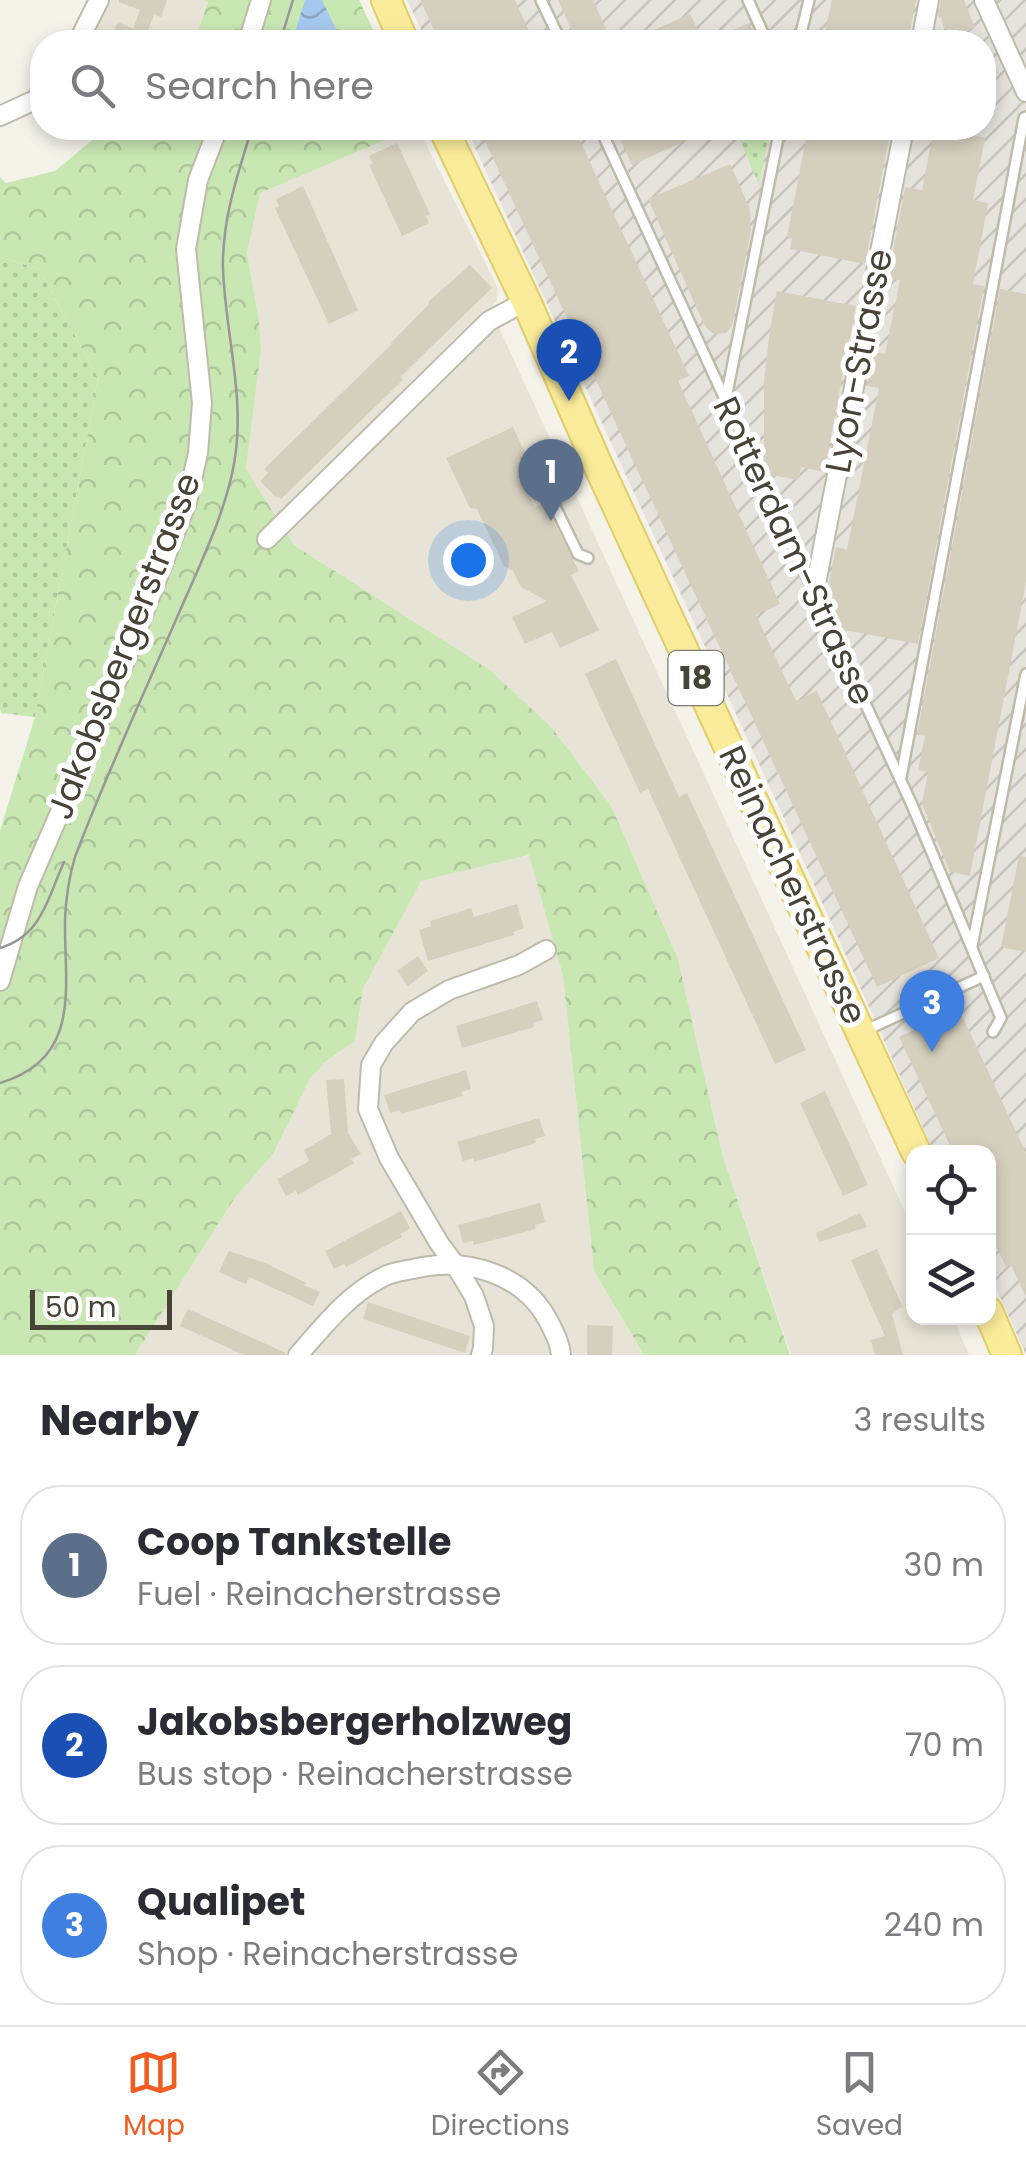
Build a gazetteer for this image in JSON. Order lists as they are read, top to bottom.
{
  "streets": {
    "main road": ["18", "Reinacherstrasse"],
    "street": ["Lyon-Strasse", "Jakobsbergerstrasse"],
    "lane": ["Rotterdam-Strasse"]
  },
  "crossings": [
    ["Lyon-Strasse", "Rotterdam-Strasse"]
  ],
  "scale_bar": "50 m",
  "page": {
    "search": "Search here",
    "pins": ["2", "1", "3"],
    "scale": "50 m",
    "heading": ["Nearby", "3 results"],
    "list": [
      {
        "mark": "1",
        "name": "Coop Tankstelle",
        "note": "Fuel · Reinacherstrasse",
        "value": "30 m"
      },
      {
        "mark": "2",
        "name": "Jakobsbergerholzweg",
        "note": "Bus stop · Reinacherstrasse",
        "value": "70 m"
      },
      {
        "mark": "3",
        "name": "Qualipet",
        "note": "Shop · Reinacherstrasse",
        "value": "240 m"
      }
    ],
    "nav": ["Map", "Directions", "Saved"]
  }
}
